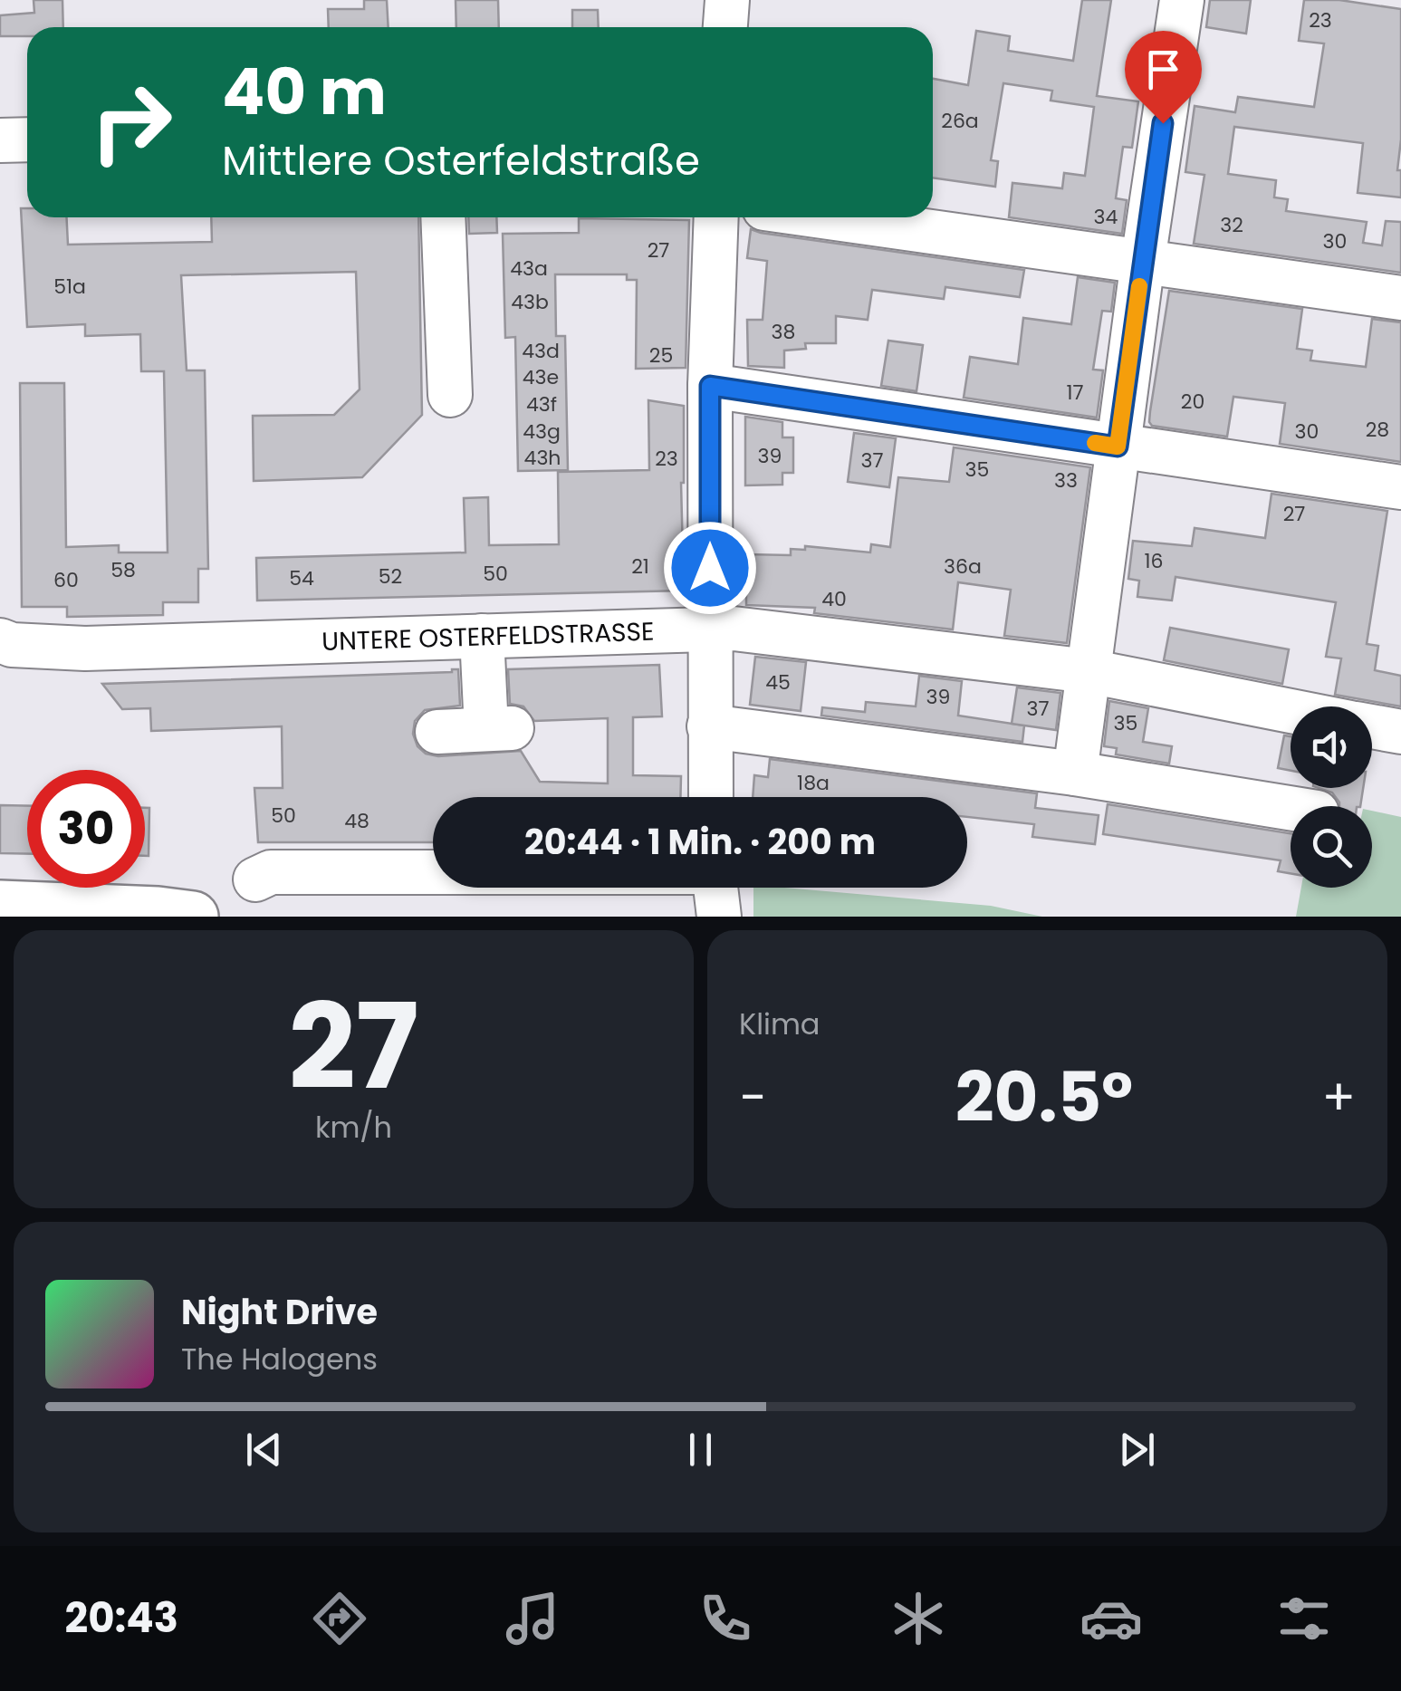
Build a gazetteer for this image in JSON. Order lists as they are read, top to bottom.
{
  "streets": {
    "street": ["UNTERE OSTERFELDSTRASSE"]
  },
  "house_numbers": [
    "23",
    "26a",
    "34",
    "32",
    "30",
    "27",
    "43a",
    "51a",
    "43b",
    "38",
    "43d",
    "25",
    "43e",
    "17",
    "20",
    "43f",
    "28",
    "43g",
    "30",
    "39",
    "43h",
    "23",
    "37",
    "35",
    "33",
    "27",
    "16",
    "21",
    "36a",
    "58",
    "50",
    "52",
    "54",
    "60",
    "40",
    "45",
    "39",
    "37",
    "35",
    "18a",
    "50",
    "48"
  ],
  "page": {
    "turn": ["40 m", "Mittlere Osterfeldstraße"],
    "limit": "30",
    "trip": "20:44 · 1 Min. · 200 m",
    "tile": [
      ["27", "km/h"],
      "Klima"
    ],
    "heat": ["−", "20.5°", "+"],
    "song": ["Night Drive", "The Halogens"],
    "tabs": "20:43"
  }
}
